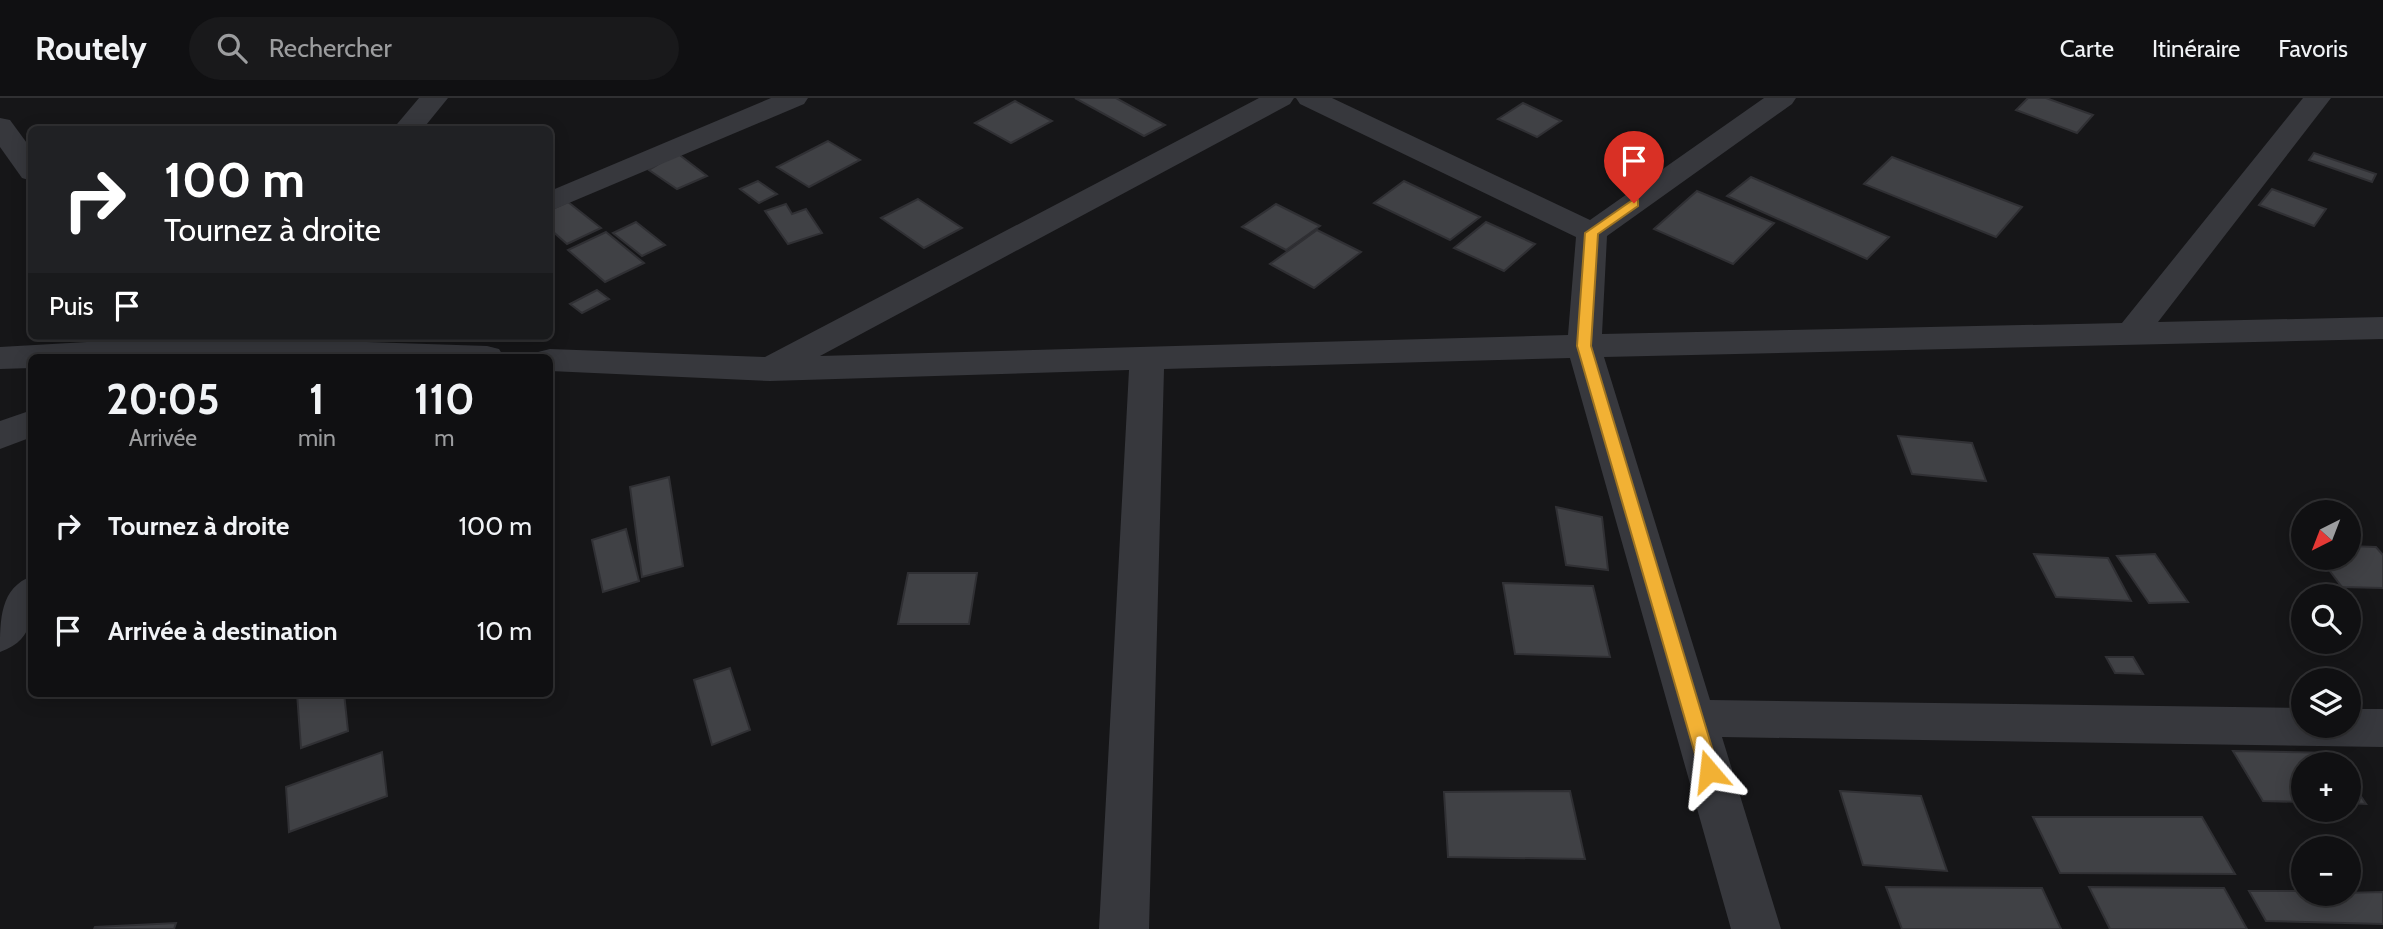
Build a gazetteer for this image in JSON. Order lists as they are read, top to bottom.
{
  "north": "bottom left",
  "page": {
    "header": "Routely",
    "search": "Rechercher",
    "nav": ["Carte", "Itinéraire", "Favoris"],
    "turn": ["100 m", "Tournez à droite"],
    "then": "Puis",
    "eta": [
      "20:05",
      "Arrivée",
      "1",
      "min",
      "110",
      "m"
    ],
    "list": [
      {
        "name": "Tournez à droite",
        "value": "100 m"
      },
      {
        "name": "Arrivée à destination",
        "value": "10 m"
      }
    ],
    "map_buttons": ["+", "−"]
  }
}
